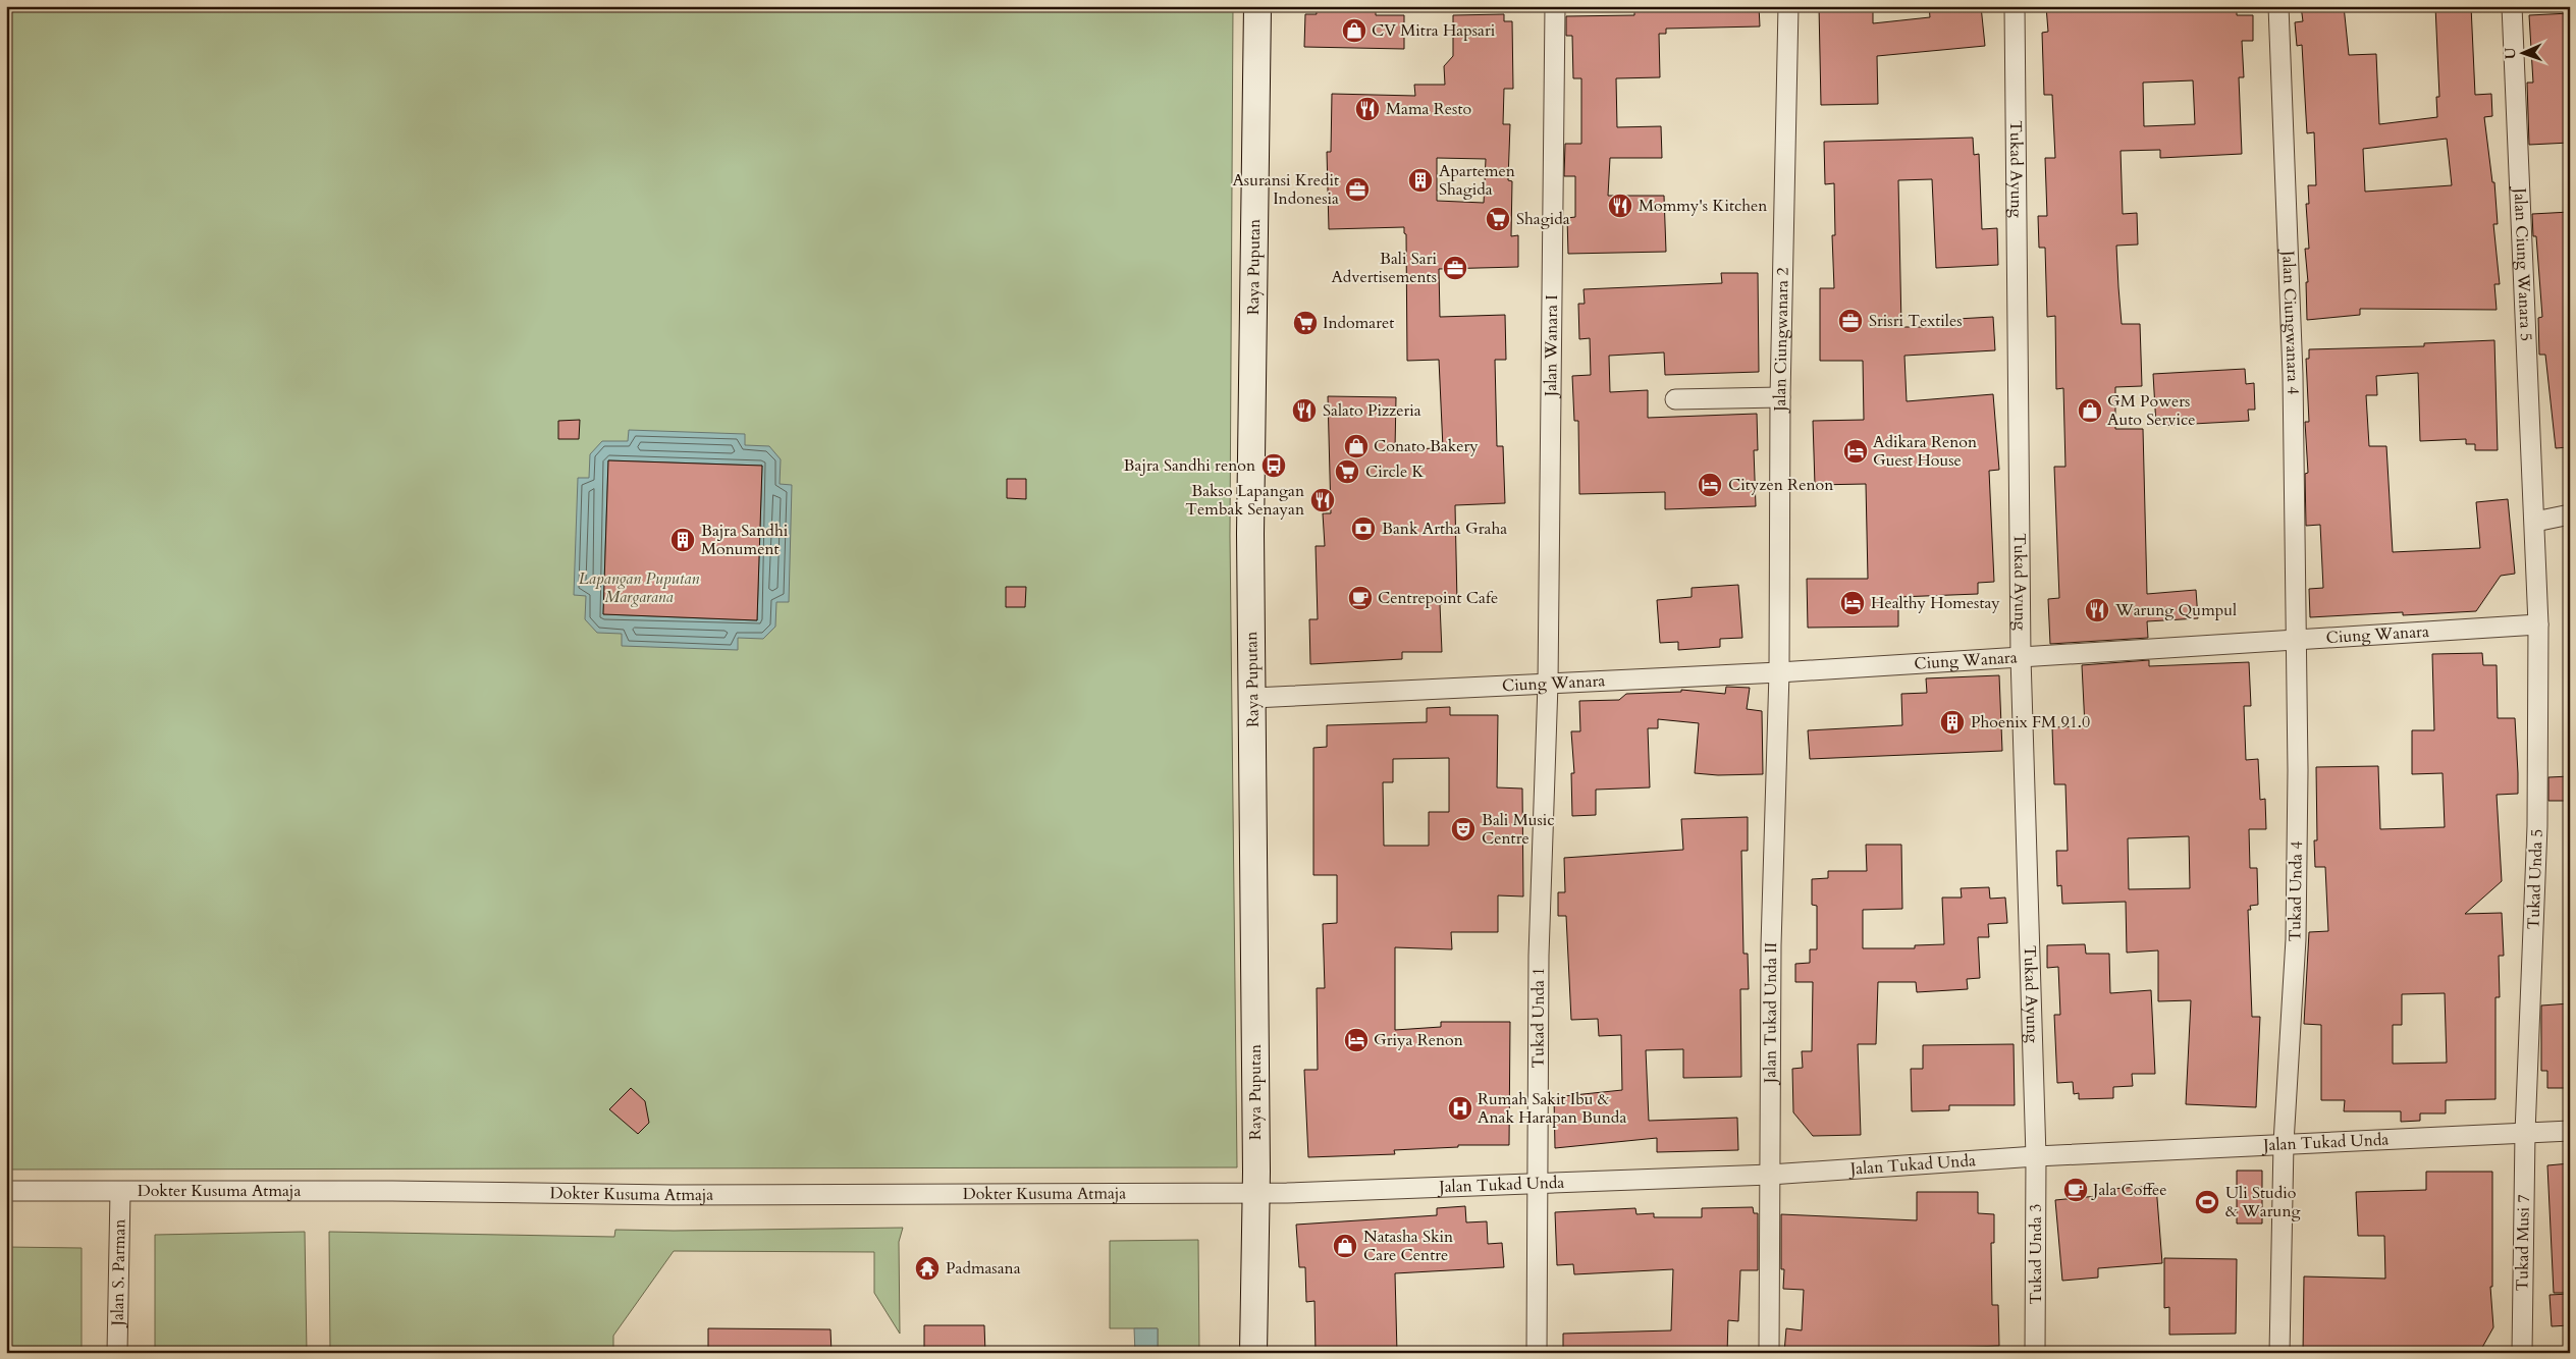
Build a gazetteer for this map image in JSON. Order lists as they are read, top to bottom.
{
  "streets": {
    "main road": ["Raya Puputan"],
    "street": [
      "Tukad Ayung",
      "Jalan Ciung Wanara 5",
      "Jalan Ciungwanara 4",
      "Jalan Ciungwanara 2",
      "Jalan Wanara I",
      "Ciung Wanara",
      "Tukad Unda 5",
      "Tukad Unda 4",
      "Jalan Tukad Unda II",
      "Tukad Unda 1",
      "Jalan Tukad Unda",
      "Dokter Kusuma Atmaja",
      "Tukad Musi 7",
      "Tukad Unda 3",
      "Jalan S. Parman"
    ]
  },
  "crossings": [
    ["Tukad Ayung", "Ciung Wanara"],
    ["Tukad Ayung", "Jalan Tukad Unda"],
    ["Tukad Ayung", "Tukad Unda 3"],
    ["Raya Puputan", "Ciung Wanara"],
    ["Raya Puputan", "Jalan Tukad Unda"],
    ["Raya Puputan", "Dokter Kusuma Atmaja"],
    ["Jalan Ciungwanara 4", "Ciung Wanara"],
    ["Jalan Ciungwanara 4", "Tukad Unda 4"],
    ["Jalan Ciungwanara 2", "Ciung Wanara"],
    ["Jalan Ciungwanara 2", "Jalan Tukad Unda II"],
    ["Jalan Wanara I", "Ciung Wanara"],
    ["Jalan Wanara I", "Tukad Unda 1"],
    ["Ciung Wanara", "Tukad Unda 5"],
    ["Ciung Wanara", "Tukad Unda 4"],
    ["Ciung Wanara", "Jalan Tukad Unda II"],
    ["Ciung Wanara", "Tukad Unda 1"],
    ["Tukad Unda 5", "Jalan Tukad Unda"],
    ["Tukad Unda 5", "Tukad Musi 7"],
    ["Tukad Unda 4", "Jalan Tukad Unda"],
    ["Jalan Tukad Unda II", "Jalan Tukad Unda"],
    ["Tukad Unda 1", "Jalan Tukad Unda"],
    ["Jalan Tukad Unda", "Dokter Kusuma Atmaja"],
    ["Jalan Tukad Unda", "Tukad Musi 7"],
    ["Jalan Tukad Unda", "Tukad Unda 3"],
    ["Dokter Kusuma Atmaja", "Jalan S. Parman"]
  ],
  "parks": ["Lapangan Puputan Margarana"],
  "places": {
    "shop": [
      "CV Mitra Hapsari",
      "GM Powers Auto Service",
      "Conato Bakery",
      "Natasha Skin Care Centre"
    ],
    "restaurant": [
      "Mama Resto",
      "Mommy's Kitchen",
      "Salato Pizzeria",
      "Bakso Lapangan Tembak Senayan",
      "Warung Qumpul"
    ],
    "building": ["Apartemen Shagida", "Bajra Sandhi Monument", "Phoenix FM 91.0"],
    "office": ["Asuransi Kredit Indonesia", "Bali Sari Advertisements", "Srisri Textiles"],
    "supermarket": ["Shagida", "Indomaret", "Circle K"],
    "hotel": [
      "Adikara Renon Guest House",
      "Cityzen Renon",
      "Healthy Homestay",
      "Griya Renon"
    ],
    "bus stop": ["Bajra Sandhi renon"],
    "bank": ["Bank Artha Graha"],
    "cafe": ["Centrepoint Cafe", "Jala Coffee"],
    "theatre": ["Bali Music Centre"],
    "hospital": ["Rumah Sakit Ibu & Anak Harapan Bunda"],
    "sports": ["Uli Studio & Warung"],
    "temple": ["Padmasana"]
  },
  "north": "left"
}
